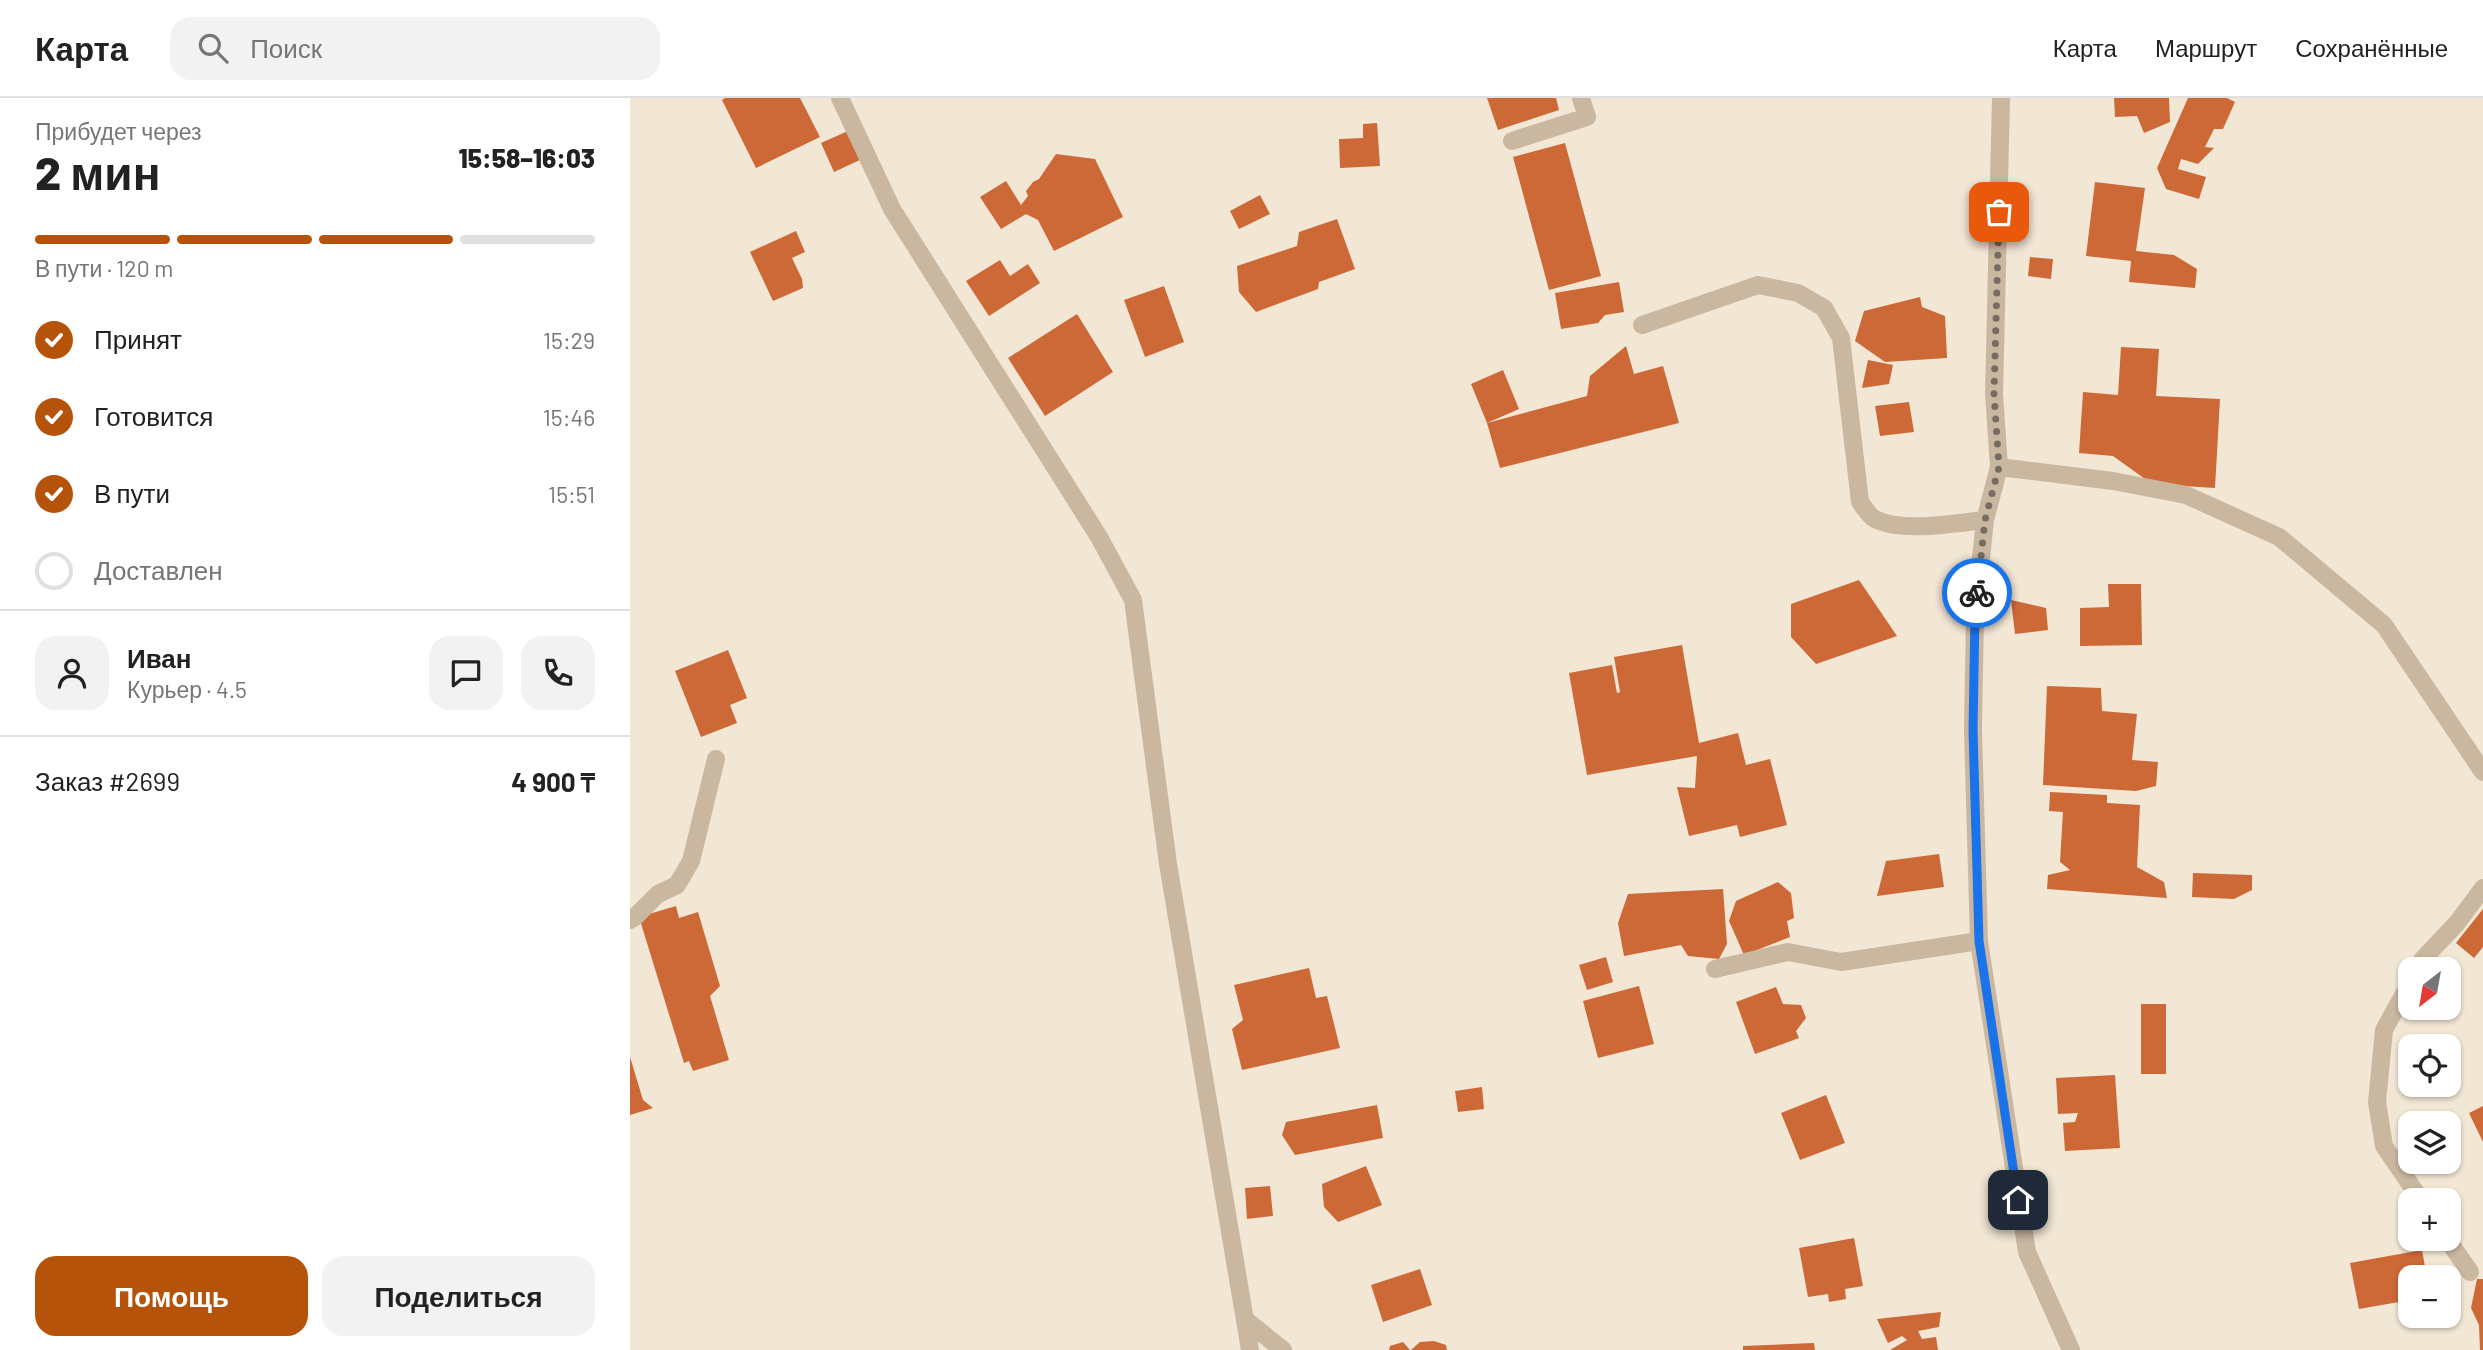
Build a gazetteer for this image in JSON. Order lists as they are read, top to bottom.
{
  "north": "bottom left",
  "page": {
    "header": "Карта",
    "search": "Поиск",
    "nav": ["Карта", "Маршрут", "Сохранённые"],
    "heading": ["2 мин", "Прибудет через", "15:58–16:03"],
    "panel": [
      "Иван",
      "Курьер · 4.5",
      "Заказ #2699",
      "4 900 ₸"
    ],
    "bar": "В пути · 120 m",
    "list": [
      ["Принят", "15:29"],
      ["Готовится", "15:46"],
      ["В пути", "15:51"],
      "Доставлен"
    ],
    "map_buttons": ["+", "−"],
    "buttons": ["Помощь", "Поделиться"]
  }
}
